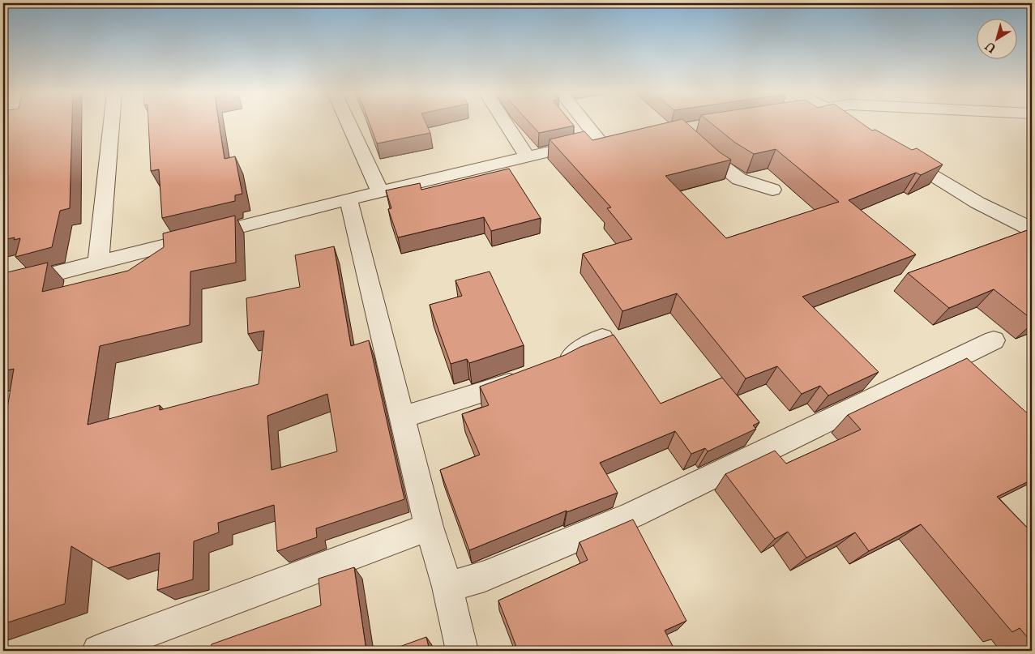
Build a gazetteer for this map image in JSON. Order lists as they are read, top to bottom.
{
  "north": "bottom left"
}
